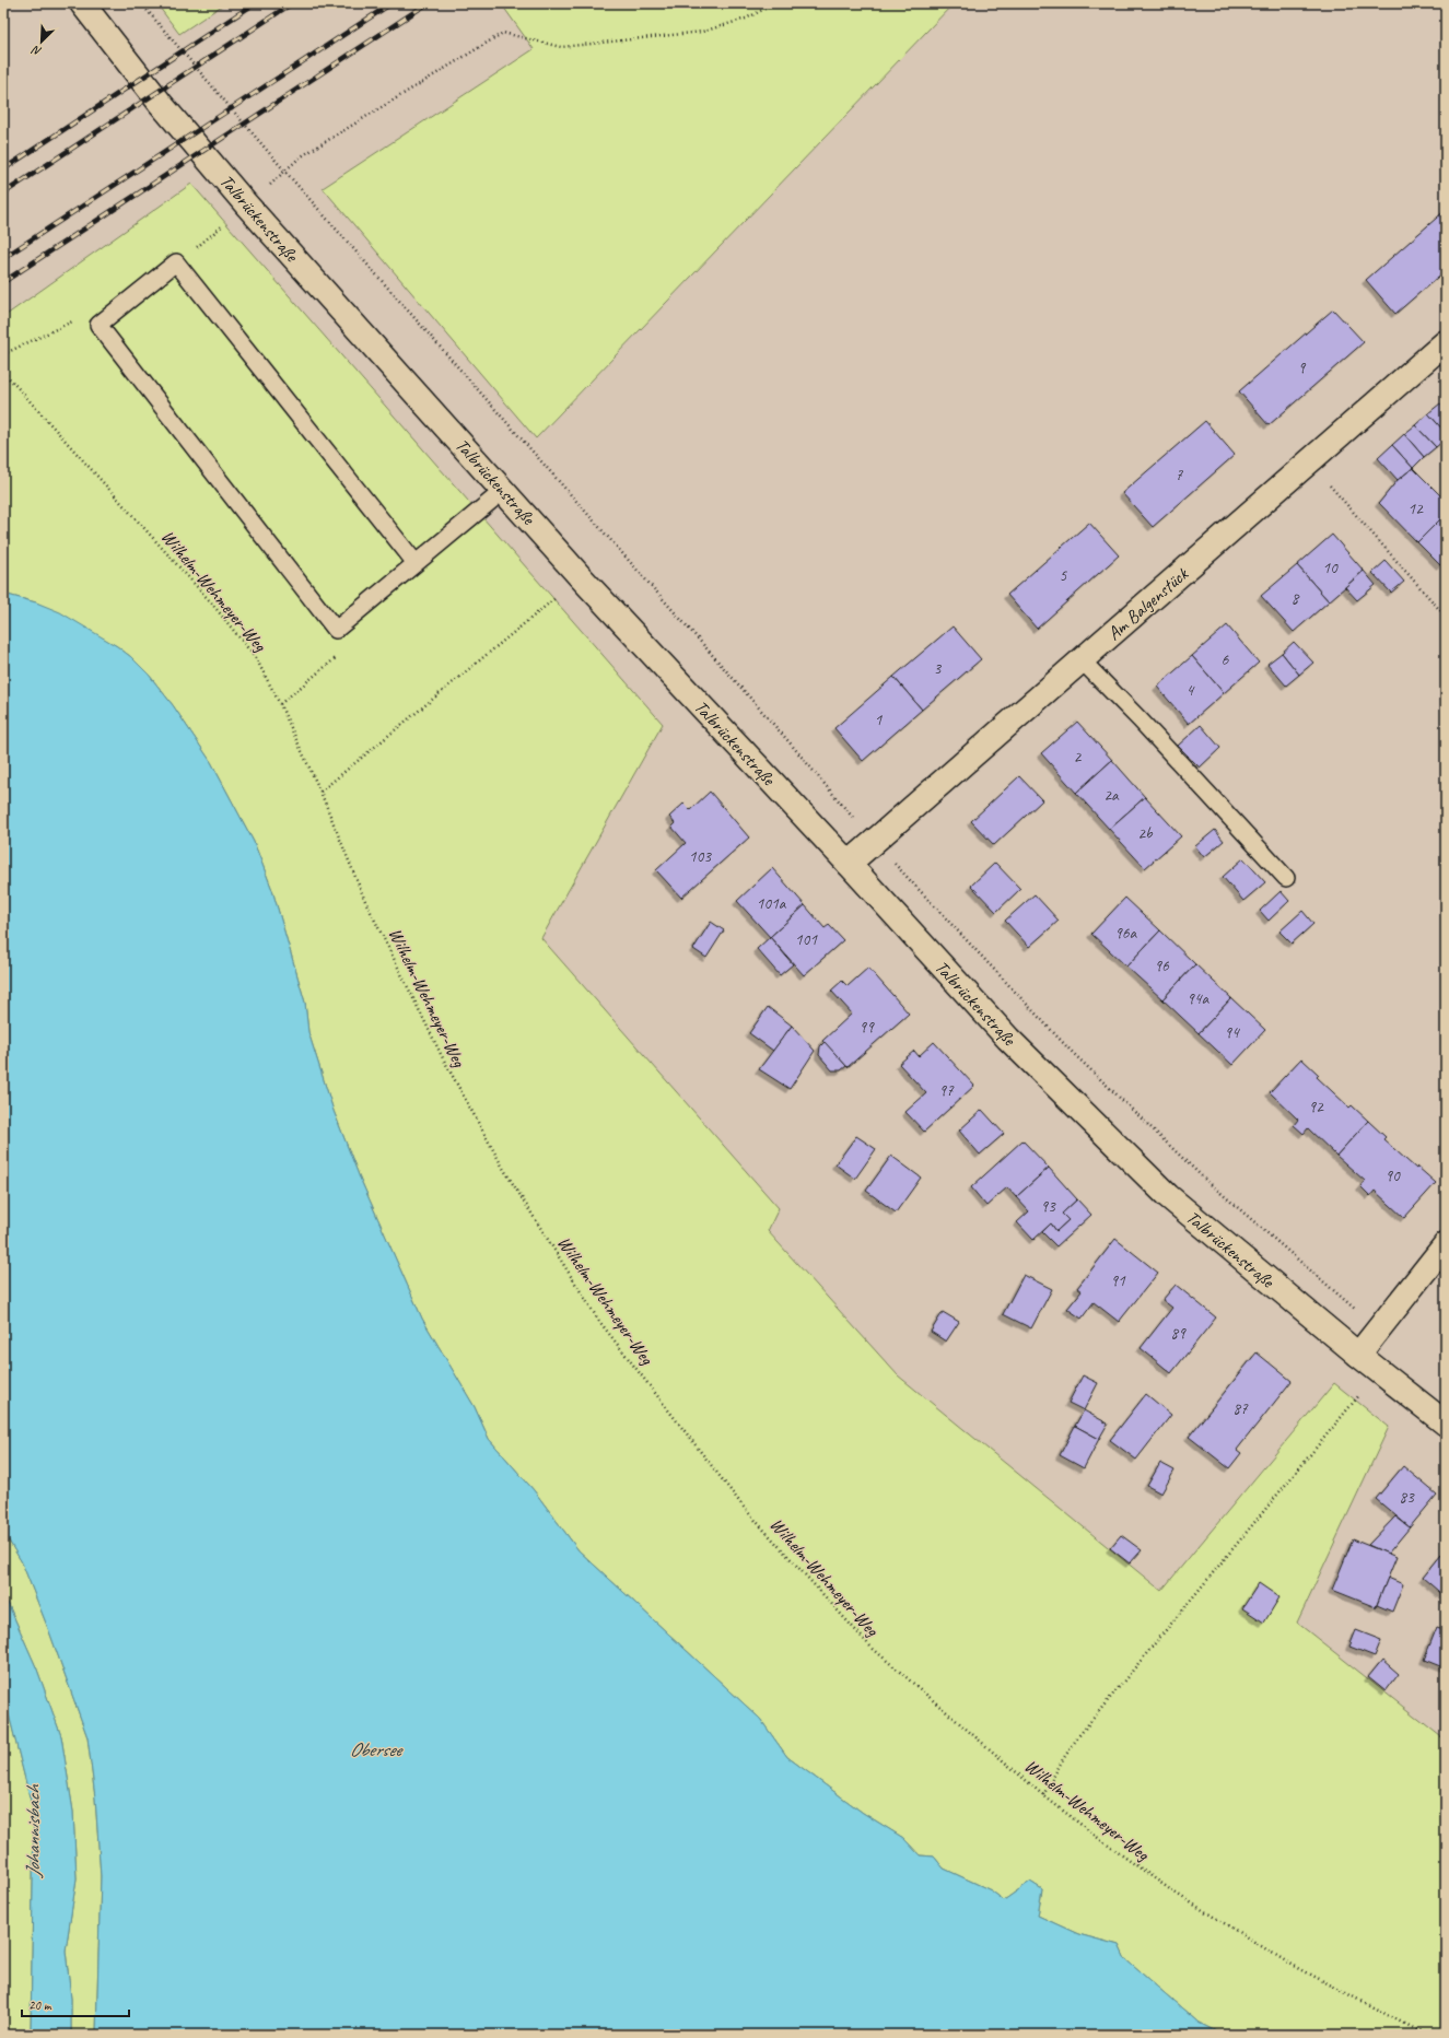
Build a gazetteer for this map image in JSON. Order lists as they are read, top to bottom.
{
  "streets": {
    "main road": ["Talbrückenstraße", "Am Balgenstück"],
    "path": ["Wilhelm-Wehmeyer-Weg"]
  },
  "crossings": [
    ["Talbrückenstraße", "Am Balgenstück"]
  ],
  "water": ["Obersee", "Johannisbach"],
  "house_numbers": [
    "9",
    "7",
    "12",
    "10",
    "5",
    "8",
    "6",
    "3",
    "4",
    "1",
    "2",
    "2a",
    "2b",
    "103",
    "101a",
    "96a",
    "101",
    "96",
    "94a",
    "99",
    "94",
    "97",
    "92",
    "90",
    "93",
    "91",
    "89",
    "87",
    "83"
  ],
  "scale_bar": "20 m",
  "north": "bottom left"
}
